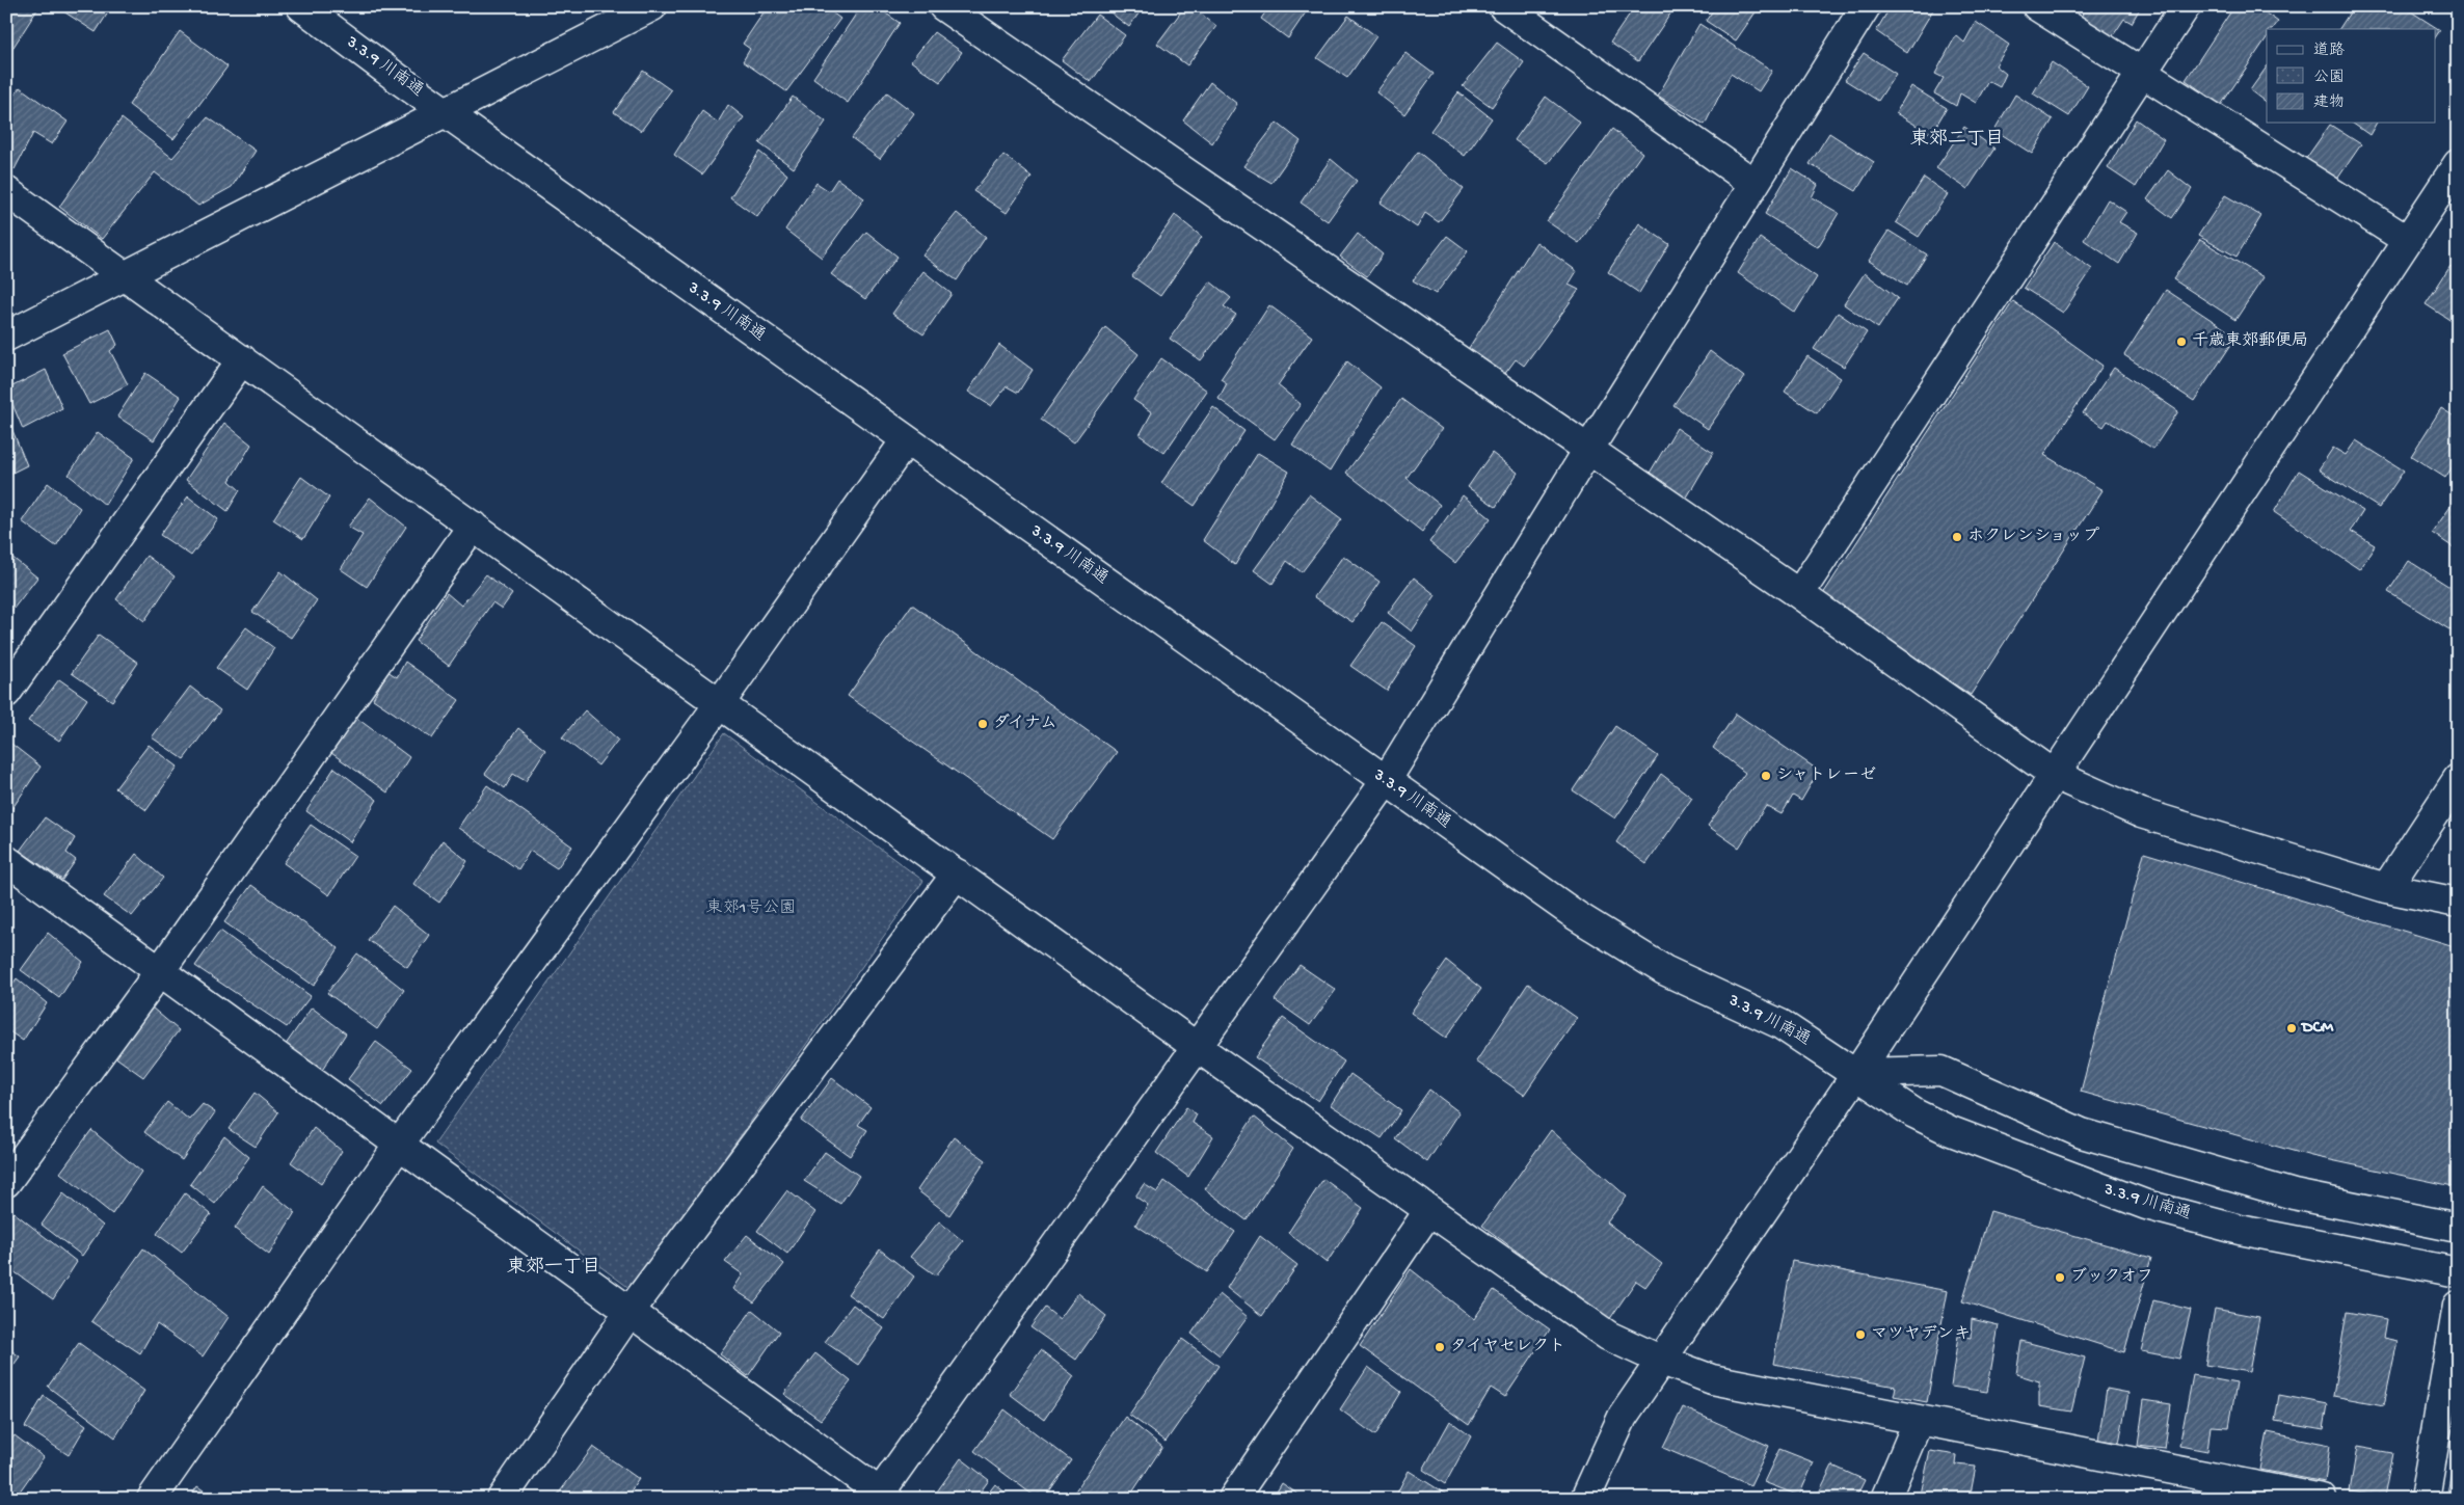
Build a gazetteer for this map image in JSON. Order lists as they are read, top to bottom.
{
  "streets": {
    "street": ["3.3.9 川南通"]
  },
  "districts": ["東郊二丁目", "東郊一丁目"],
  "parks": ["東郊1号公園"],
  "places": [
    "千歳東郊郵便局",
    "ホクレンショップ",
    "ダイナム",
    "シャトレーゼ",
    "DCM",
    "ブックオフ",
    "マツヤデンキ",
    "タイヤセレクト"
  ],
  "legend": ["道路", "公園", "建物"]
}
